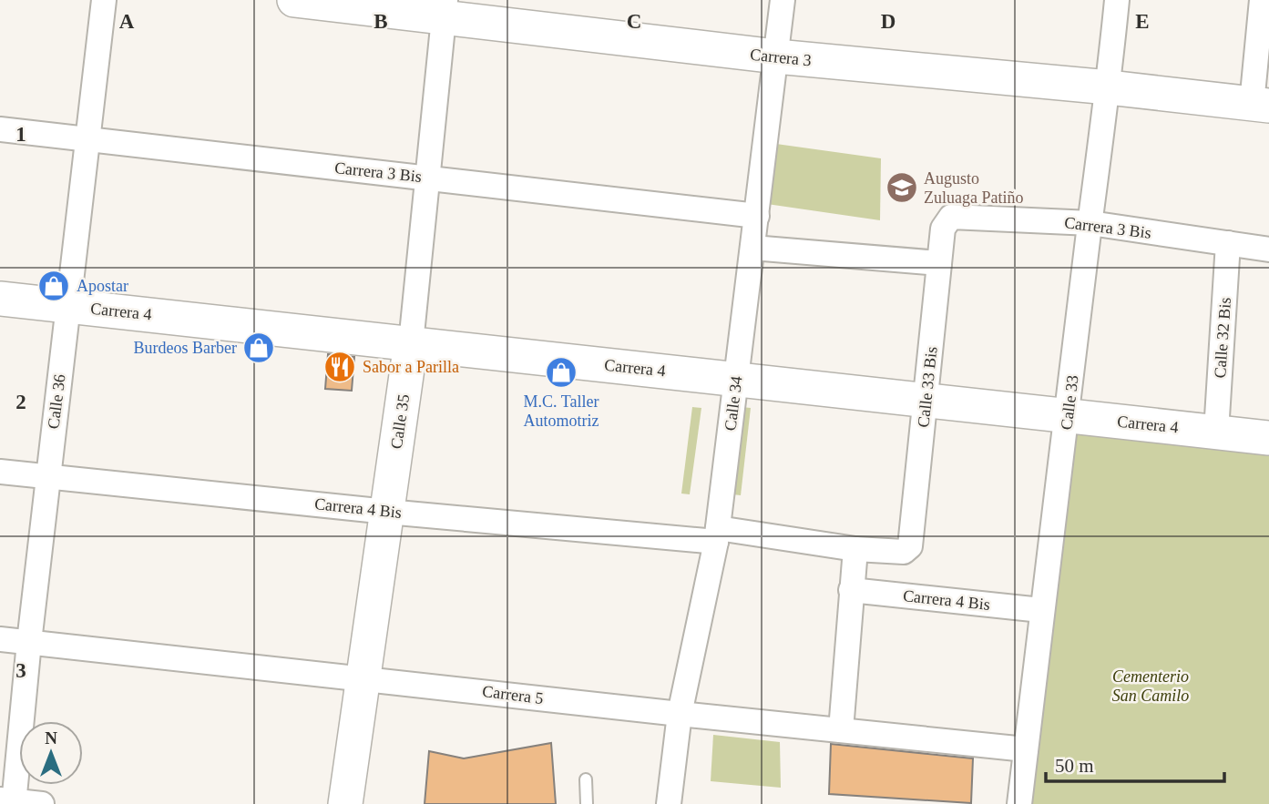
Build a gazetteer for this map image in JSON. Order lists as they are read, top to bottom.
{
  "streets": {
    "street": [
      "Carrera 3",
      "Carrera 3 Bis",
      "Carrera 4",
      "Calle 32 Bis",
      "Calle 33 Bis",
      "Calle 36",
      "Calle 33",
      "Calle 34",
      "Calle 35",
      "Carrera 4 Bis",
      "Carrera 5"
    ]
  },
  "crossings": [
    ["Carrera 3", "Calle 33"],
    ["Carrera 3", "Calle 34"],
    ["Carrera 3", "Calle 35"],
    ["Carrera 3 Bis", "Calle 32 Bis"],
    ["Carrera 3 Bis", "Calle 33 Bis"],
    ["Carrera 3 Bis", "Calle 36"],
    ["Carrera 3 Bis", "Calle 33"],
    ["Carrera 3 Bis", "Calle 34"],
    ["Carrera 3 Bis", "Calle 35"],
    ["Carrera 4", "Calle 32 Bis"],
    ["Carrera 4", "Calle 33 Bis"],
    ["Carrera 4", "Calle 36"],
    ["Carrera 4", "Calle 33"],
    ["Carrera 4", "Calle 34"],
    ["Carrera 4", "Calle 35"],
    ["Calle 36", "Carrera 4 Bis"],
    ["Calle 36", "Carrera 5"],
    ["Calle 33", "Carrera 4 Bis"],
    ["Calle 33", "Carrera 5"],
    ["Calle 34", "Carrera 4 Bis"],
    ["Calle 34", "Carrera 5"],
    ["Calle 35", "Carrera 4 Bis"],
    ["Calle 35", "Carrera 5"]
  ],
  "parks": ["Cementerio San Camilo"],
  "places": {
    "school or university": ["Augusto Zuluaga Patiño"],
    "shop": ["Apostar", "Burdeos Barber", "M.C. Taller Automotriz"],
    "restaurant": ["Sabor a Parilla"]
  },
  "scale_bar": "50 m",
  "north": "top",
  "grid": {
    "columns": [
      "A",
      "B",
      "C",
      "D",
      "E"
    ],
    "rows": ["1", "2", "3"]
  }
}
